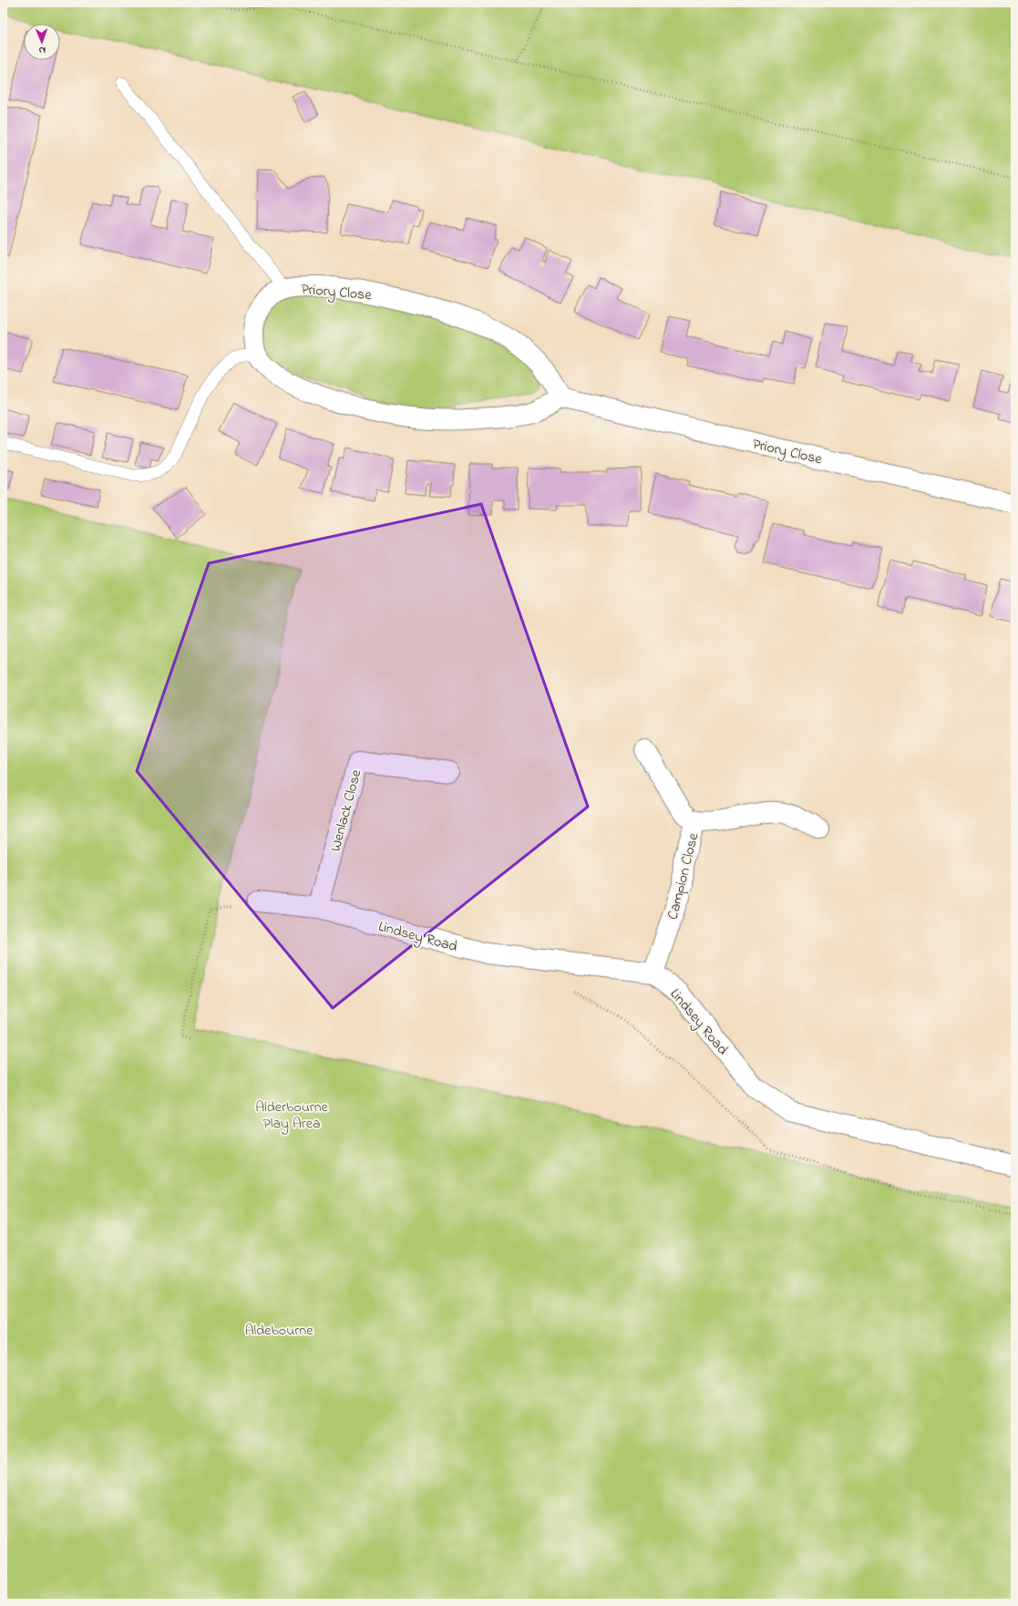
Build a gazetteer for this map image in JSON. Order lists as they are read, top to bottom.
{
  "streets": {
    "street": [
      "Priory Close",
      "Wenlack Close",
      "Campion Close",
      "Lindsey Road"
    ]
  },
  "crossings": [
    ["Wenlack Close", "Lindsey Road"],
    ["Campion Close", "Lindsey Road"]
  ],
  "parks": ["Alderbourne Play Area", "Aldebourne"],
  "north": "bottom"
}
